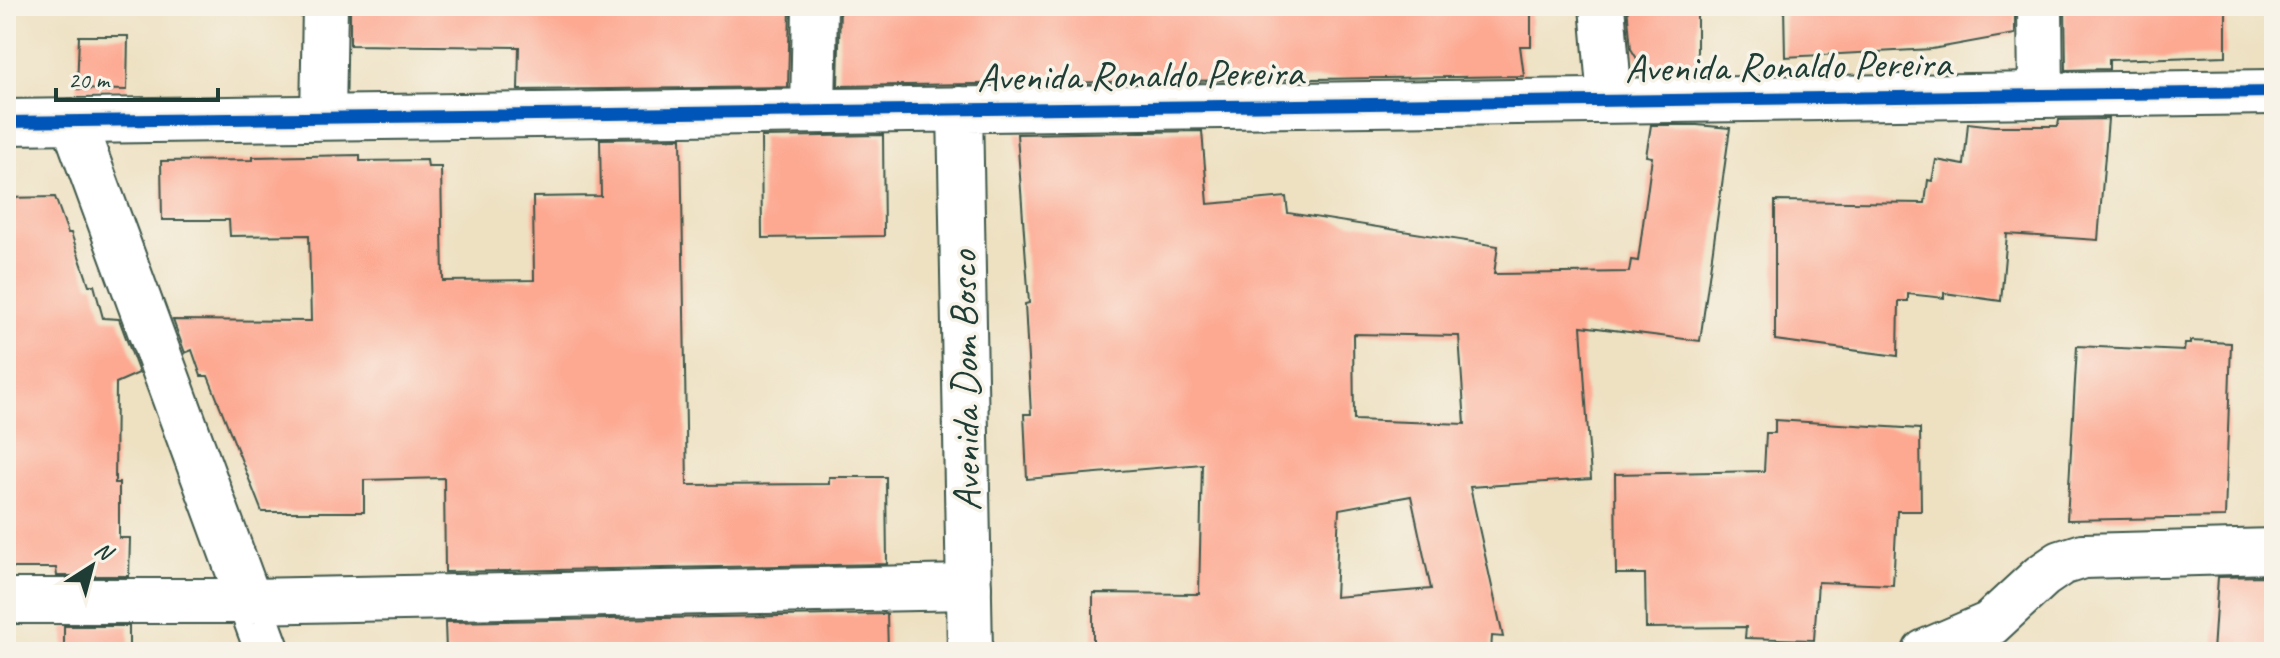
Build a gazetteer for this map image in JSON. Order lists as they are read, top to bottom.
{
  "streets": {
    "street": ["Avenida Ronaldo Pereira", "Avenida Dom Bosco"]
  },
  "crossings": [
    ["Avenida Ronaldo Pereira", "Avenida Dom Bosco"]
  ],
  "scale_bar": "20 m",
  "north": "top right"
}
